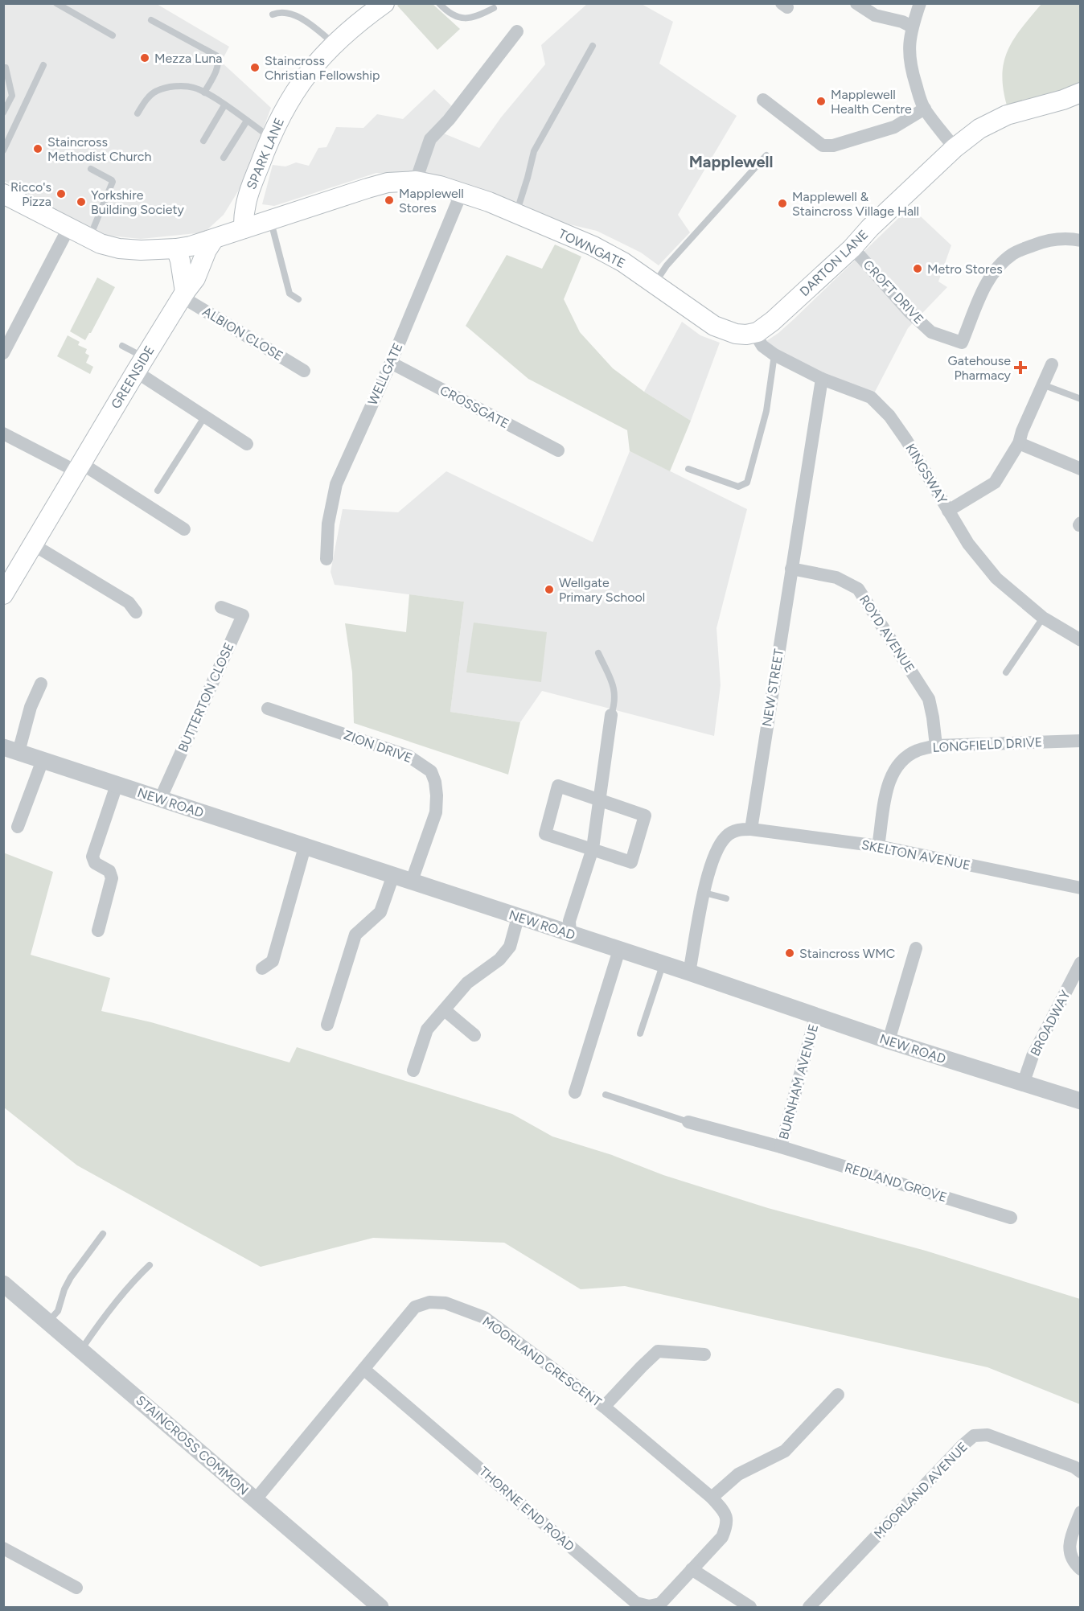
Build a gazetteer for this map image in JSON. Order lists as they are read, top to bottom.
{
  "streets": {
    "main road": [
      "SPARK LANE",
      "TOWNGATE",
      "DARTON LANE",
      "GREENSIDE"
    ],
    "street": [
      "CROFT DRIVE",
      "ALBION CLOSE",
      "WELLGATE",
      "CROSSGATE",
      "KINGSWAY",
      "ROYD AVENUE",
      "NEW STREET",
      "BUTTERTON CLOSE",
      "LONGFIELD DRIVE",
      "ZION DRIVE",
      "NEW ROAD",
      "SKELTON AVENUE",
      "BROADWAY",
      "BURNHAM AVENUE",
      "REDLAND GROVE",
      "MOORLAND CRESCENT",
      "STAINCROSS COMMON",
      "MOORLAND AVENUE",
      "THORNE END ROAD"
    ]
  },
  "crossings": [
    ["SPARK LANE", "TOWNGATE"],
    ["TOWNGATE", "DARTON LANE"],
    ["TOWNGATE", "WELLGATE"],
    ["TOWNGATE", "GREENSIDE"],
    ["TOWNGATE", "KINGSWAY"],
    ["DARTON LANE", "CROFT DRIVE"],
    ["DARTON LANE", "KINGSWAY"],
    ["ALBION CLOSE", "GREENSIDE"],
    ["WELLGATE", "CROSSGATE"],
    ["KINGSWAY", "NEW STREET"],
    ["ROYD AVENUE", "NEW STREET"],
    ["ROYD AVENUE", "LONGFIELD DRIVE"],
    ["NEW STREET", "SKELTON AVENUE"],
    ["BUTTERTON CLOSE", "NEW ROAD"],
    ["LONGFIELD DRIVE", "SKELTON AVENUE"],
    ["ZION DRIVE", "NEW ROAD"],
    ["NEW ROAD", "BROADWAY"],
    ["NEW ROAD", "BURNHAM AVENUE"],
    ["BURNHAM AVENUE", "REDLAND GROVE"],
    ["MOORLAND CRESCENT", "STAINCROSS COMMON"],
    ["MOORLAND CRESCENT", "THORNE END ROAD"]
  ],
  "districts": ["Mapplewell"],
  "places": {
    "other": [
      "Mezza Luna",
      "Staincross Christian Fellowship",
      "Mapplewell Health Centre",
      "Staincross Methodist Church",
      "Ricco's Pizza",
      "Mapplewell Stores",
      "Yorkshire Building Society",
      "Mapplewell & Staincross Village Hall",
      "Metro Stores",
      "Wellgate Primary School",
      "Staincross WMC"
    ],
    "health": ["Gatehouse Pharmacy"]
  }
}
